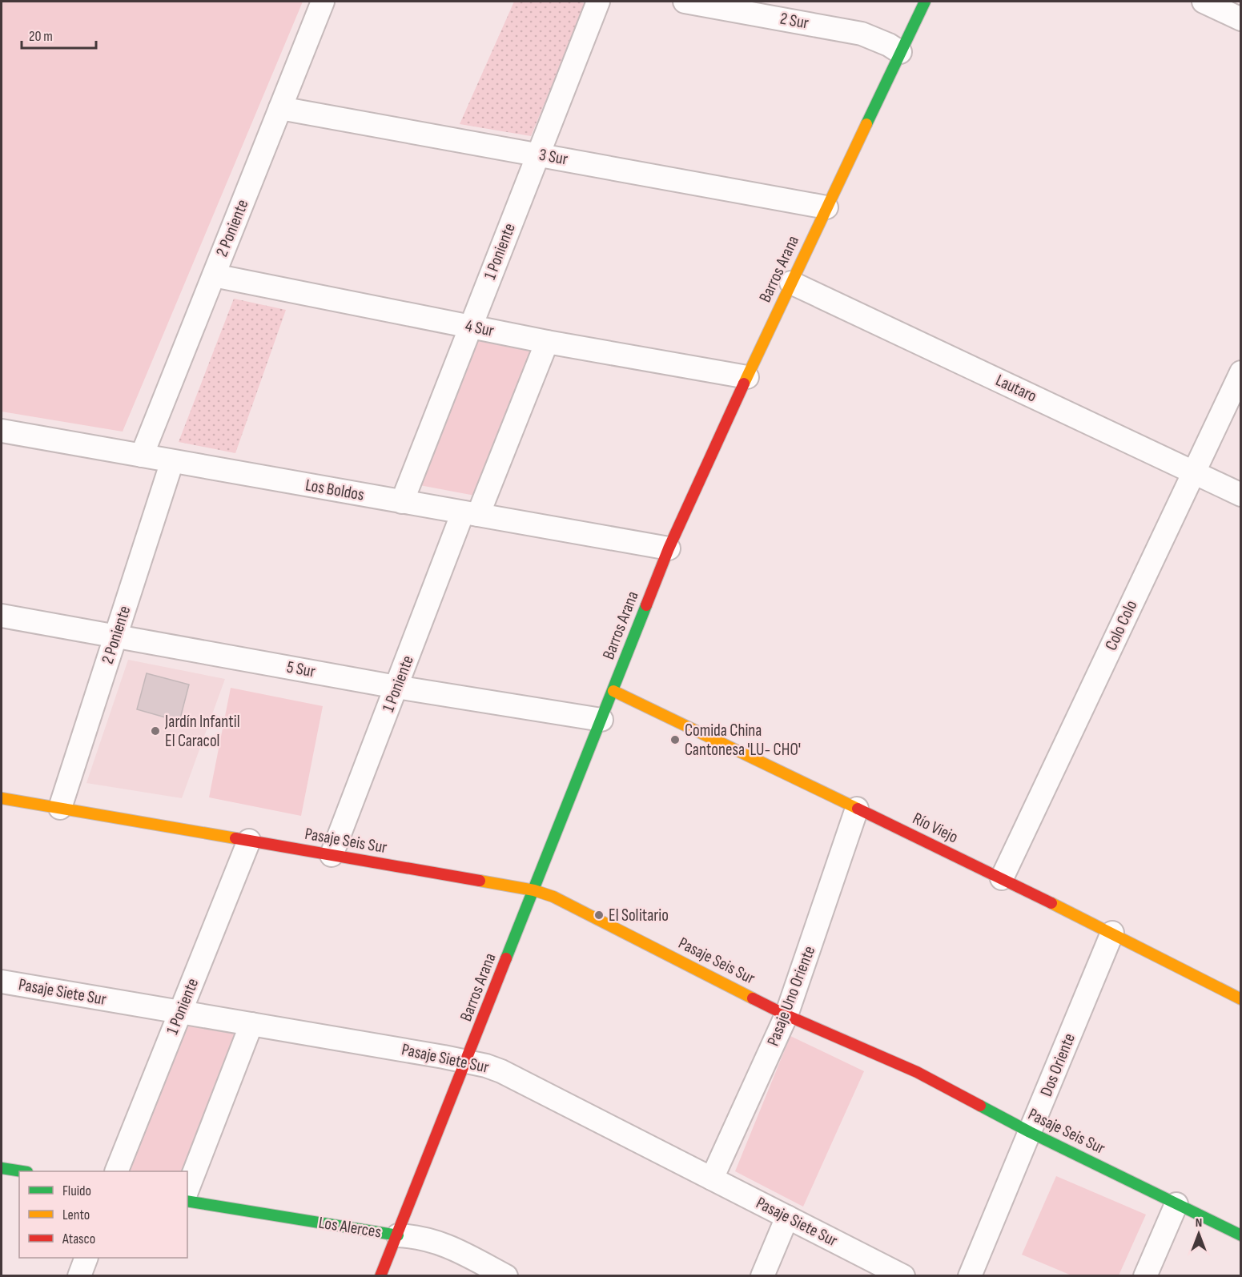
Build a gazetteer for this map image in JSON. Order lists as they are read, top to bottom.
{
  "streets": {
    "street": [
      "2 Sur",
      "3 Sur",
      "2 Poniente",
      "1 Poniente",
      "Barros Arana",
      "4 Sur",
      "Lautaro",
      "Los Boldos",
      "Colo Colo",
      "5 Sur",
      "Río Viejo",
      "Pasaje Seis Sur",
      "Pasaje Siete Sur",
      "Pasaje Uno Oriente",
      "Dos Oriente",
      "Los Alerces"
    ]
  },
  "crossings": [
    ["2 Sur", "Barros Arana"],
    ["3 Sur", "2 Poniente"],
    ["3 Sur", "1 Poniente"],
    ["3 Sur", "Barros Arana"],
    ["2 Poniente", "4 Sur"],
    ["2 Poniente", "Los Boldos"],
    ["2 Poniente", "5 Sur"],
    ["2 Poniente", "Pasaje Seis Sur"],
    ["1 Poniente", "4 Sur"],
    ["1 Poniente", "Los Boldos"],
    ["1 Poniente", "5 Sur"],
    ["1 Poniente", "Pasaje Seis Sur"],
    ["1 Poniente", "Pasaje Siete Sur"],
    ["Barros Arana", "4 Sur"],
    ["Barros Arana", "Lautaro"],
    ["Barros Arana", "Los Boldos"],
    ["Barros Arana", "5 Sur"],
    ["Barros Arana", "Río Viejo"],
    ["Barros Arana", "Pasaje Seis Sur"],
    ["Barros Arana", "Pasaje Siete Sur"],
    ["Barros Arana", "Los Alerces"],
    ["Lautaro", "Colo Colo"],
    ["Colo Colo", "Río Viejo"],
    ["Río Viejo", "Pasaje Uno Oriente"],
    ["Río Viejo", "Dos Oriente"],
    ["Pasaje Seis Sur", "Pasaje Uno Oriente"],
    ["Pasaje Seis Sur", "Dos Oriente"],
    ["Pasaje Siete Sur", "Pasaje Uno Oriente"]
  ],
  "places": ["Jardín Infantil El Caracol", "Comida China Cantonesa 'LU- CHO'", "El Solitario"],
  "legend": ["Fluido", "Lento", "Atasco"],
  "scale_bar": "20 m",
  "north": "top"
}
